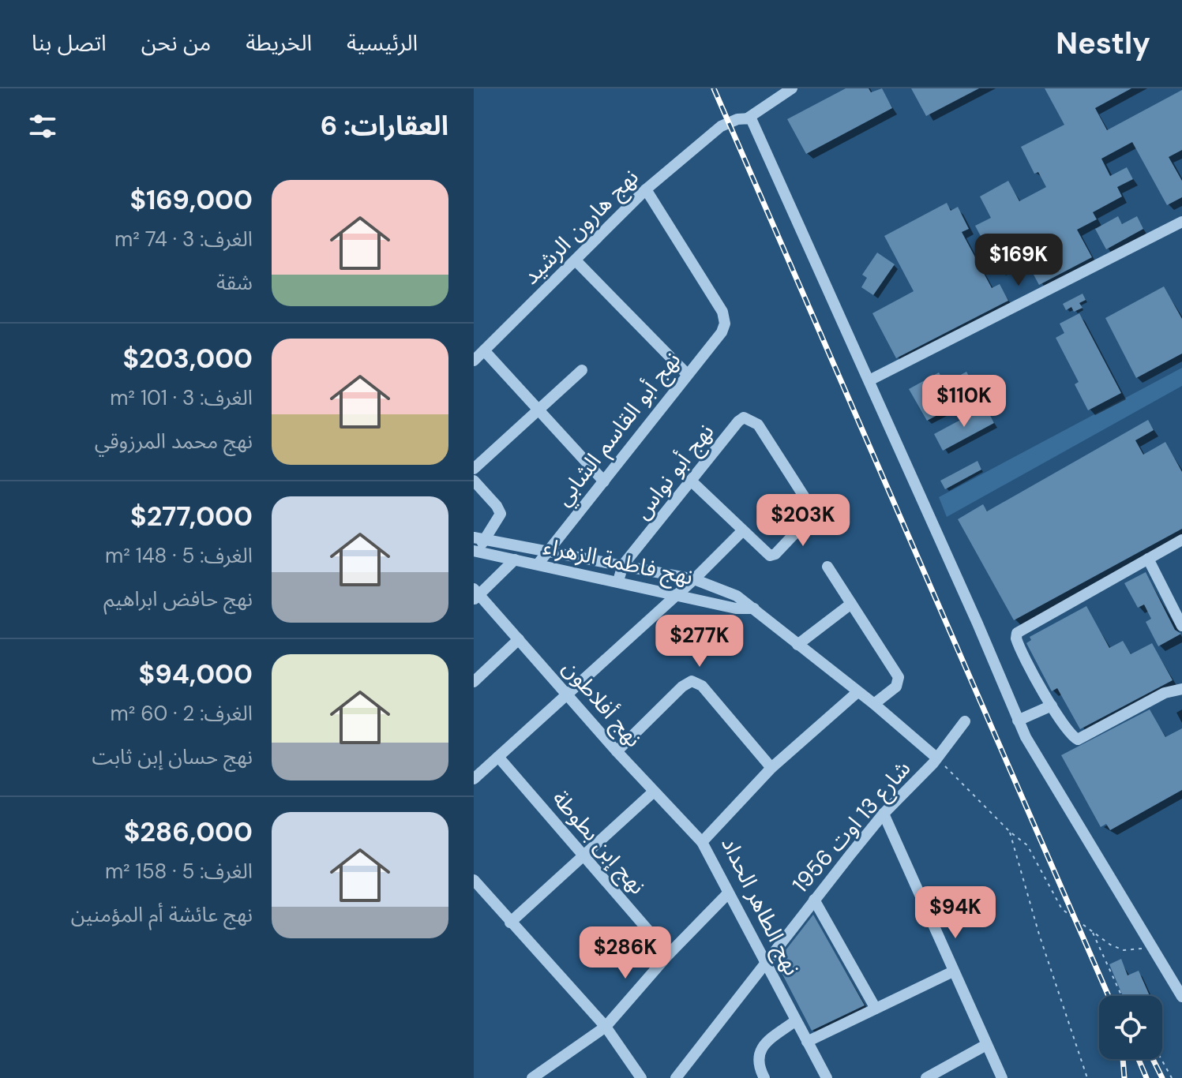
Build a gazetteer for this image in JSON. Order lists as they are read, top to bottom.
{
  "streets": {
    "street": [
      "نهج هارون الرشيد",
      "نهج أبو القاسم الشابي",
      "نهج أبو نواس",
      "نهج فاطمة الزهراء",
      "نهج أفلاطون",
      "شارع 13 اوت 1956",
      "نهج إبن بطوطة",
      "نهج الطاهر الحداد"
    ]
  },
  "crossings": [
    ["نهج هارون الرشيد", "نهج أبو القاسم الشابي"],
    ["نهج أبو القاسم الشابي", "نهج فاطمة الزهراء"],
    ["نهج أبو نواس", "نهج فاطمة الزهراء"],
    ["نهج فاطمة الزهراء", "شارع 13 اوت 1956"],
    ["نهج فاطمة الزهراء", "نهج الطاهر الحداد"],
    ["نهج أفلاطون", "نهج الطاهر الحداد"],
    ["شارع 13 اوت 1956", "نهج الطاهر الحداد"]
  ],
  "page": {
    "header": "Nestly",
    "nav": [
      "الرئيسية",
      "الخريطة",
      "من نحن",
      "اتصل بنا"
    ],
    "heading": "العقارات: 6",
    "list": [
      {
        "name": "$169,000",
        "note": "الغرف: 3 · 74 m² · شقة"
      },
      {
        "name": "$203,000",
        "note": "الغرف: 3 · 101 m² · نهج محمد المرزوقي"
      },
      {
        "name": "$277,000",
        "note": "الغرف: 5 · 148 m² · نهج حافض ابراهيم"
      },
      {
        "name": "$94,000",
        "note": "الغرف: 2 · 60 m² · نهج حسان إبن ثابت"
      },
      {
        "name": "$286,000",
        "note": "الغرف: 5 · 158 m² · نهج عائشة أم المؤمنين"
      }
    ],
    "price": [
      "$169K",
      "$110K",
      "$203K",
      "$277K",
      "$94K",
      "$286K"
    ]
  }
}
